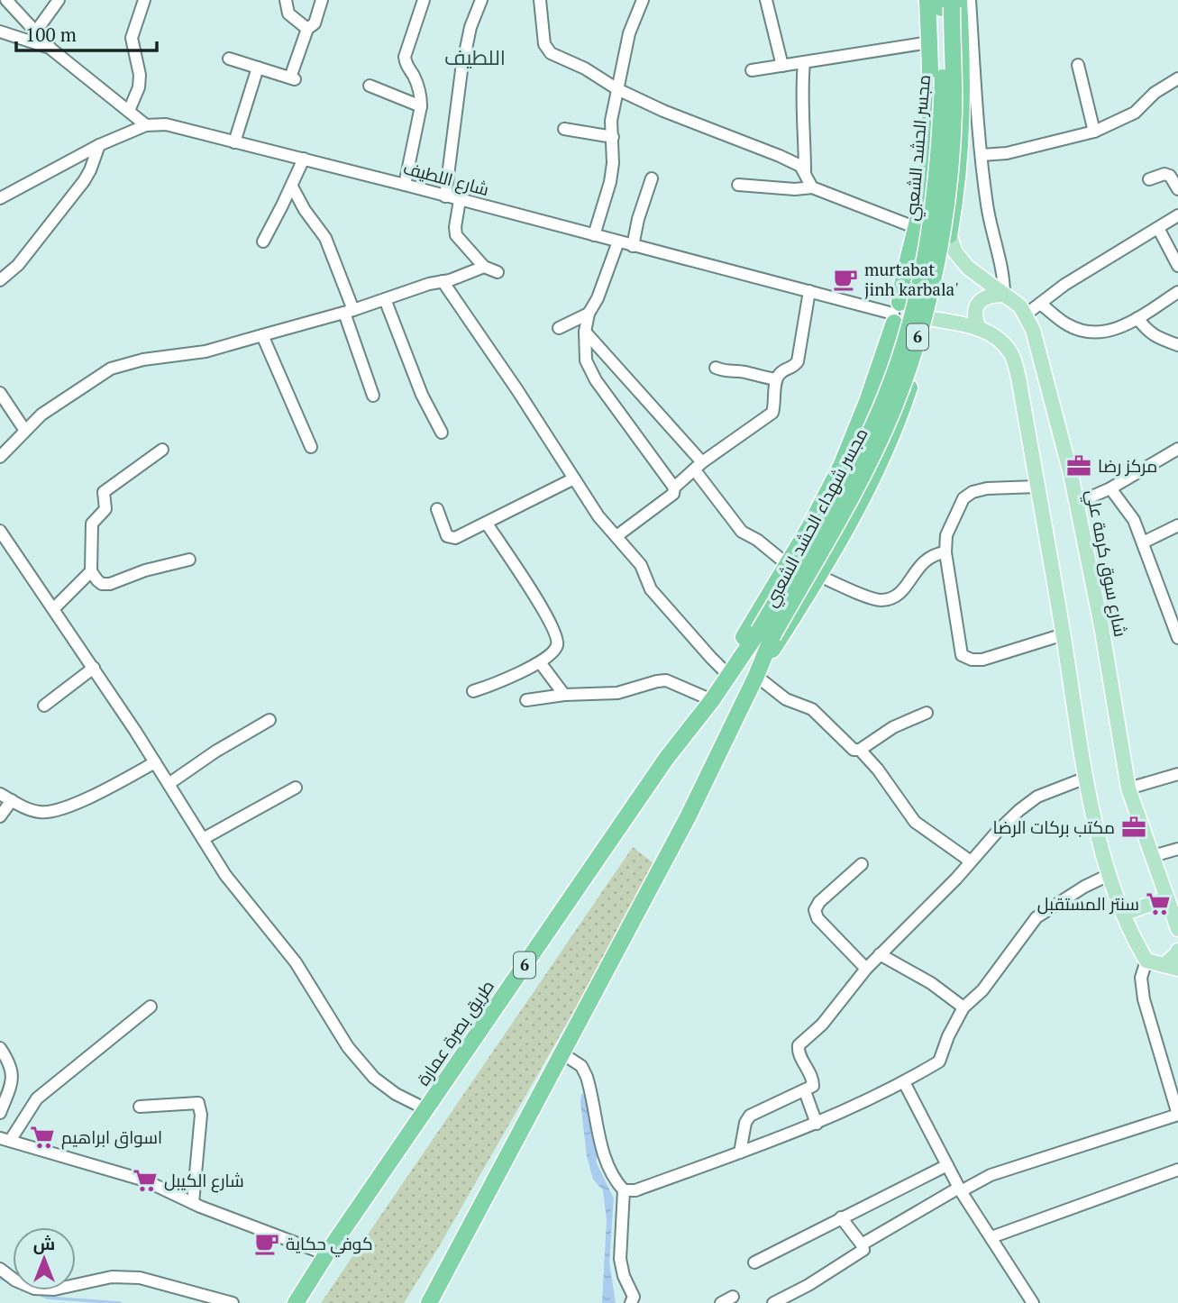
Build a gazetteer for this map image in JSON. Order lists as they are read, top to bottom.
{
  "streets": {
    "highway": ["6", "مجسر شهداء الحشد الشعبي", "طريق بصرة عمارة"],
    "main road": ["شارع سوق كرمة علي"],
    "street": ["شارع اللطيف"]
  },
  "crossings": [
    ["6", "مجسر شهداء الحشد الشعبي"],
    ["6", "طريق بصرة عمارة"],
    ["مجسر شهداء الحشد الشعبي", "طريق بصرة عمارة"]
  ],
  "districts": ["اللطيف"],
  "places": {
    "cafe": ["murtabat jinh karbala'", "كوفي حكاية"],
    "office": ["مركز رضا", "مكتب بركات الرضا"],
    "supermarket": ["سنتر المستقبل", "اسواق ابراهيم", "شارع الكيبل"]
  },
  "scale_bar": "100 m",
  "north": "top"
}
